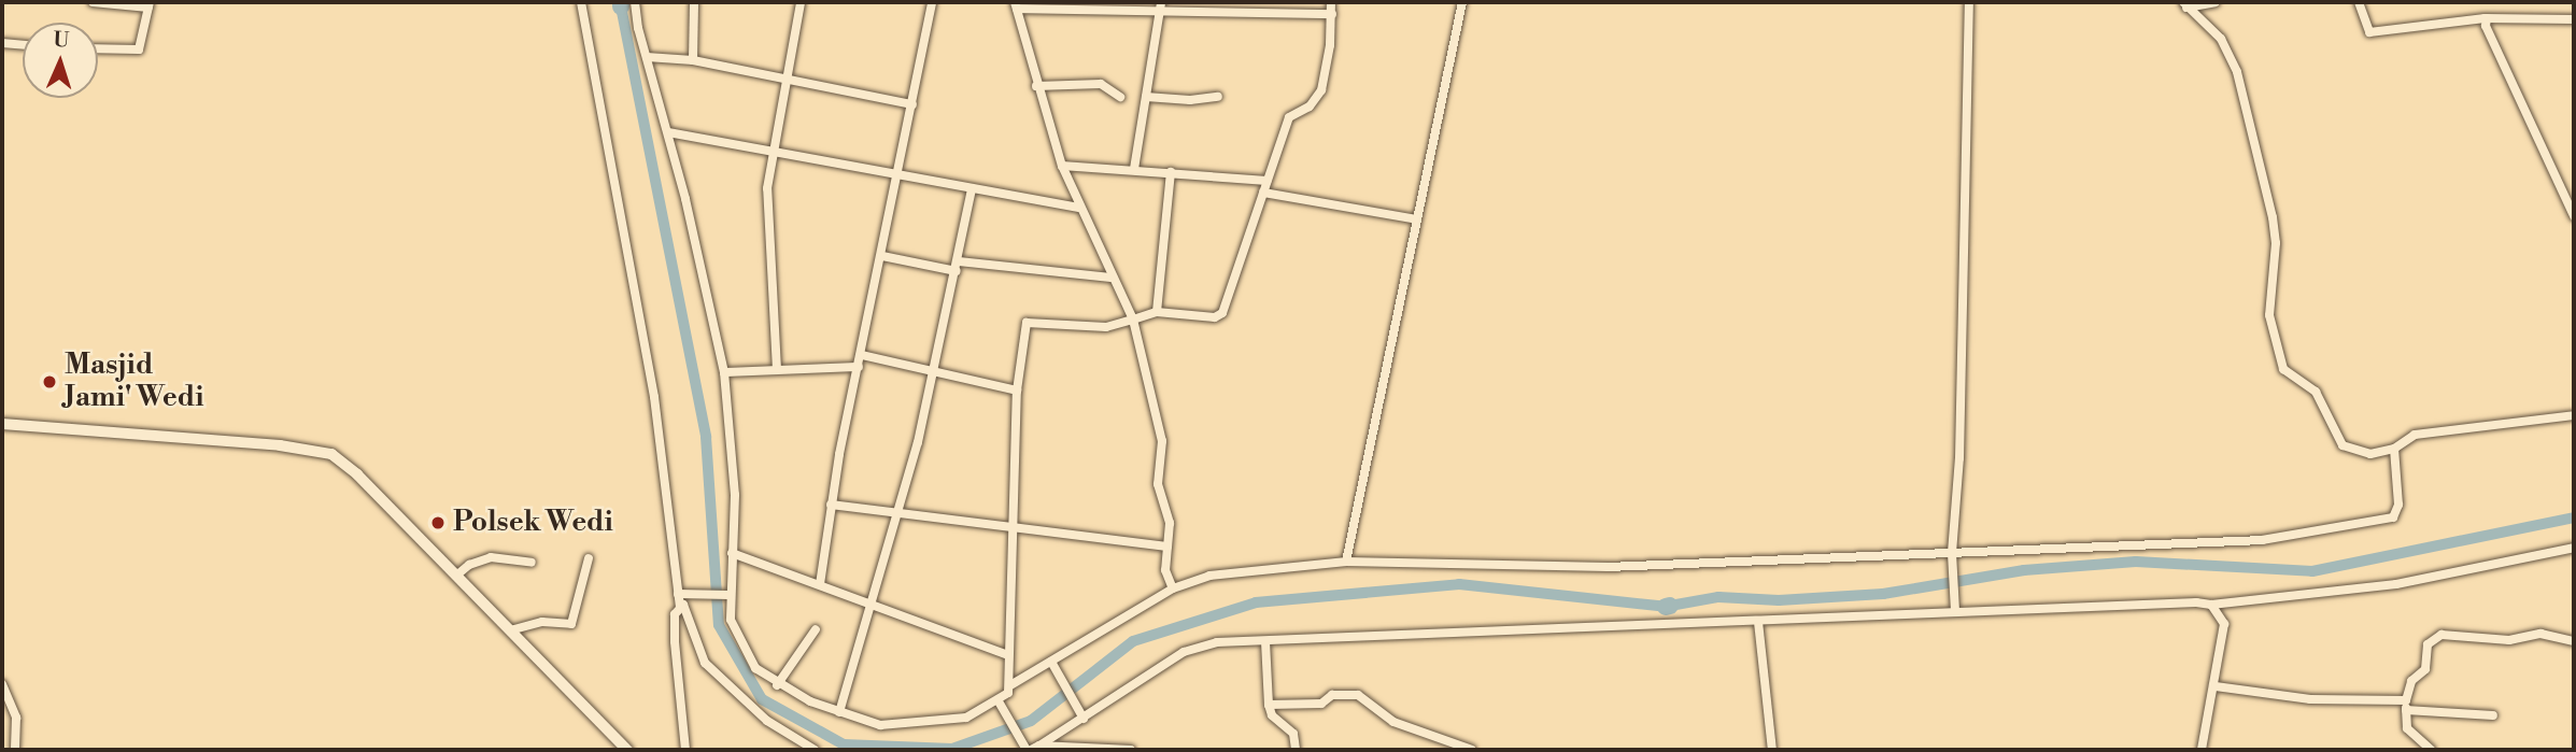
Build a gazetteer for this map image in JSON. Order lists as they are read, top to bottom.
{
  "places": ["Masjid Jami' Wedi", "Polsek Wedi"],
  "north": "top"
}
